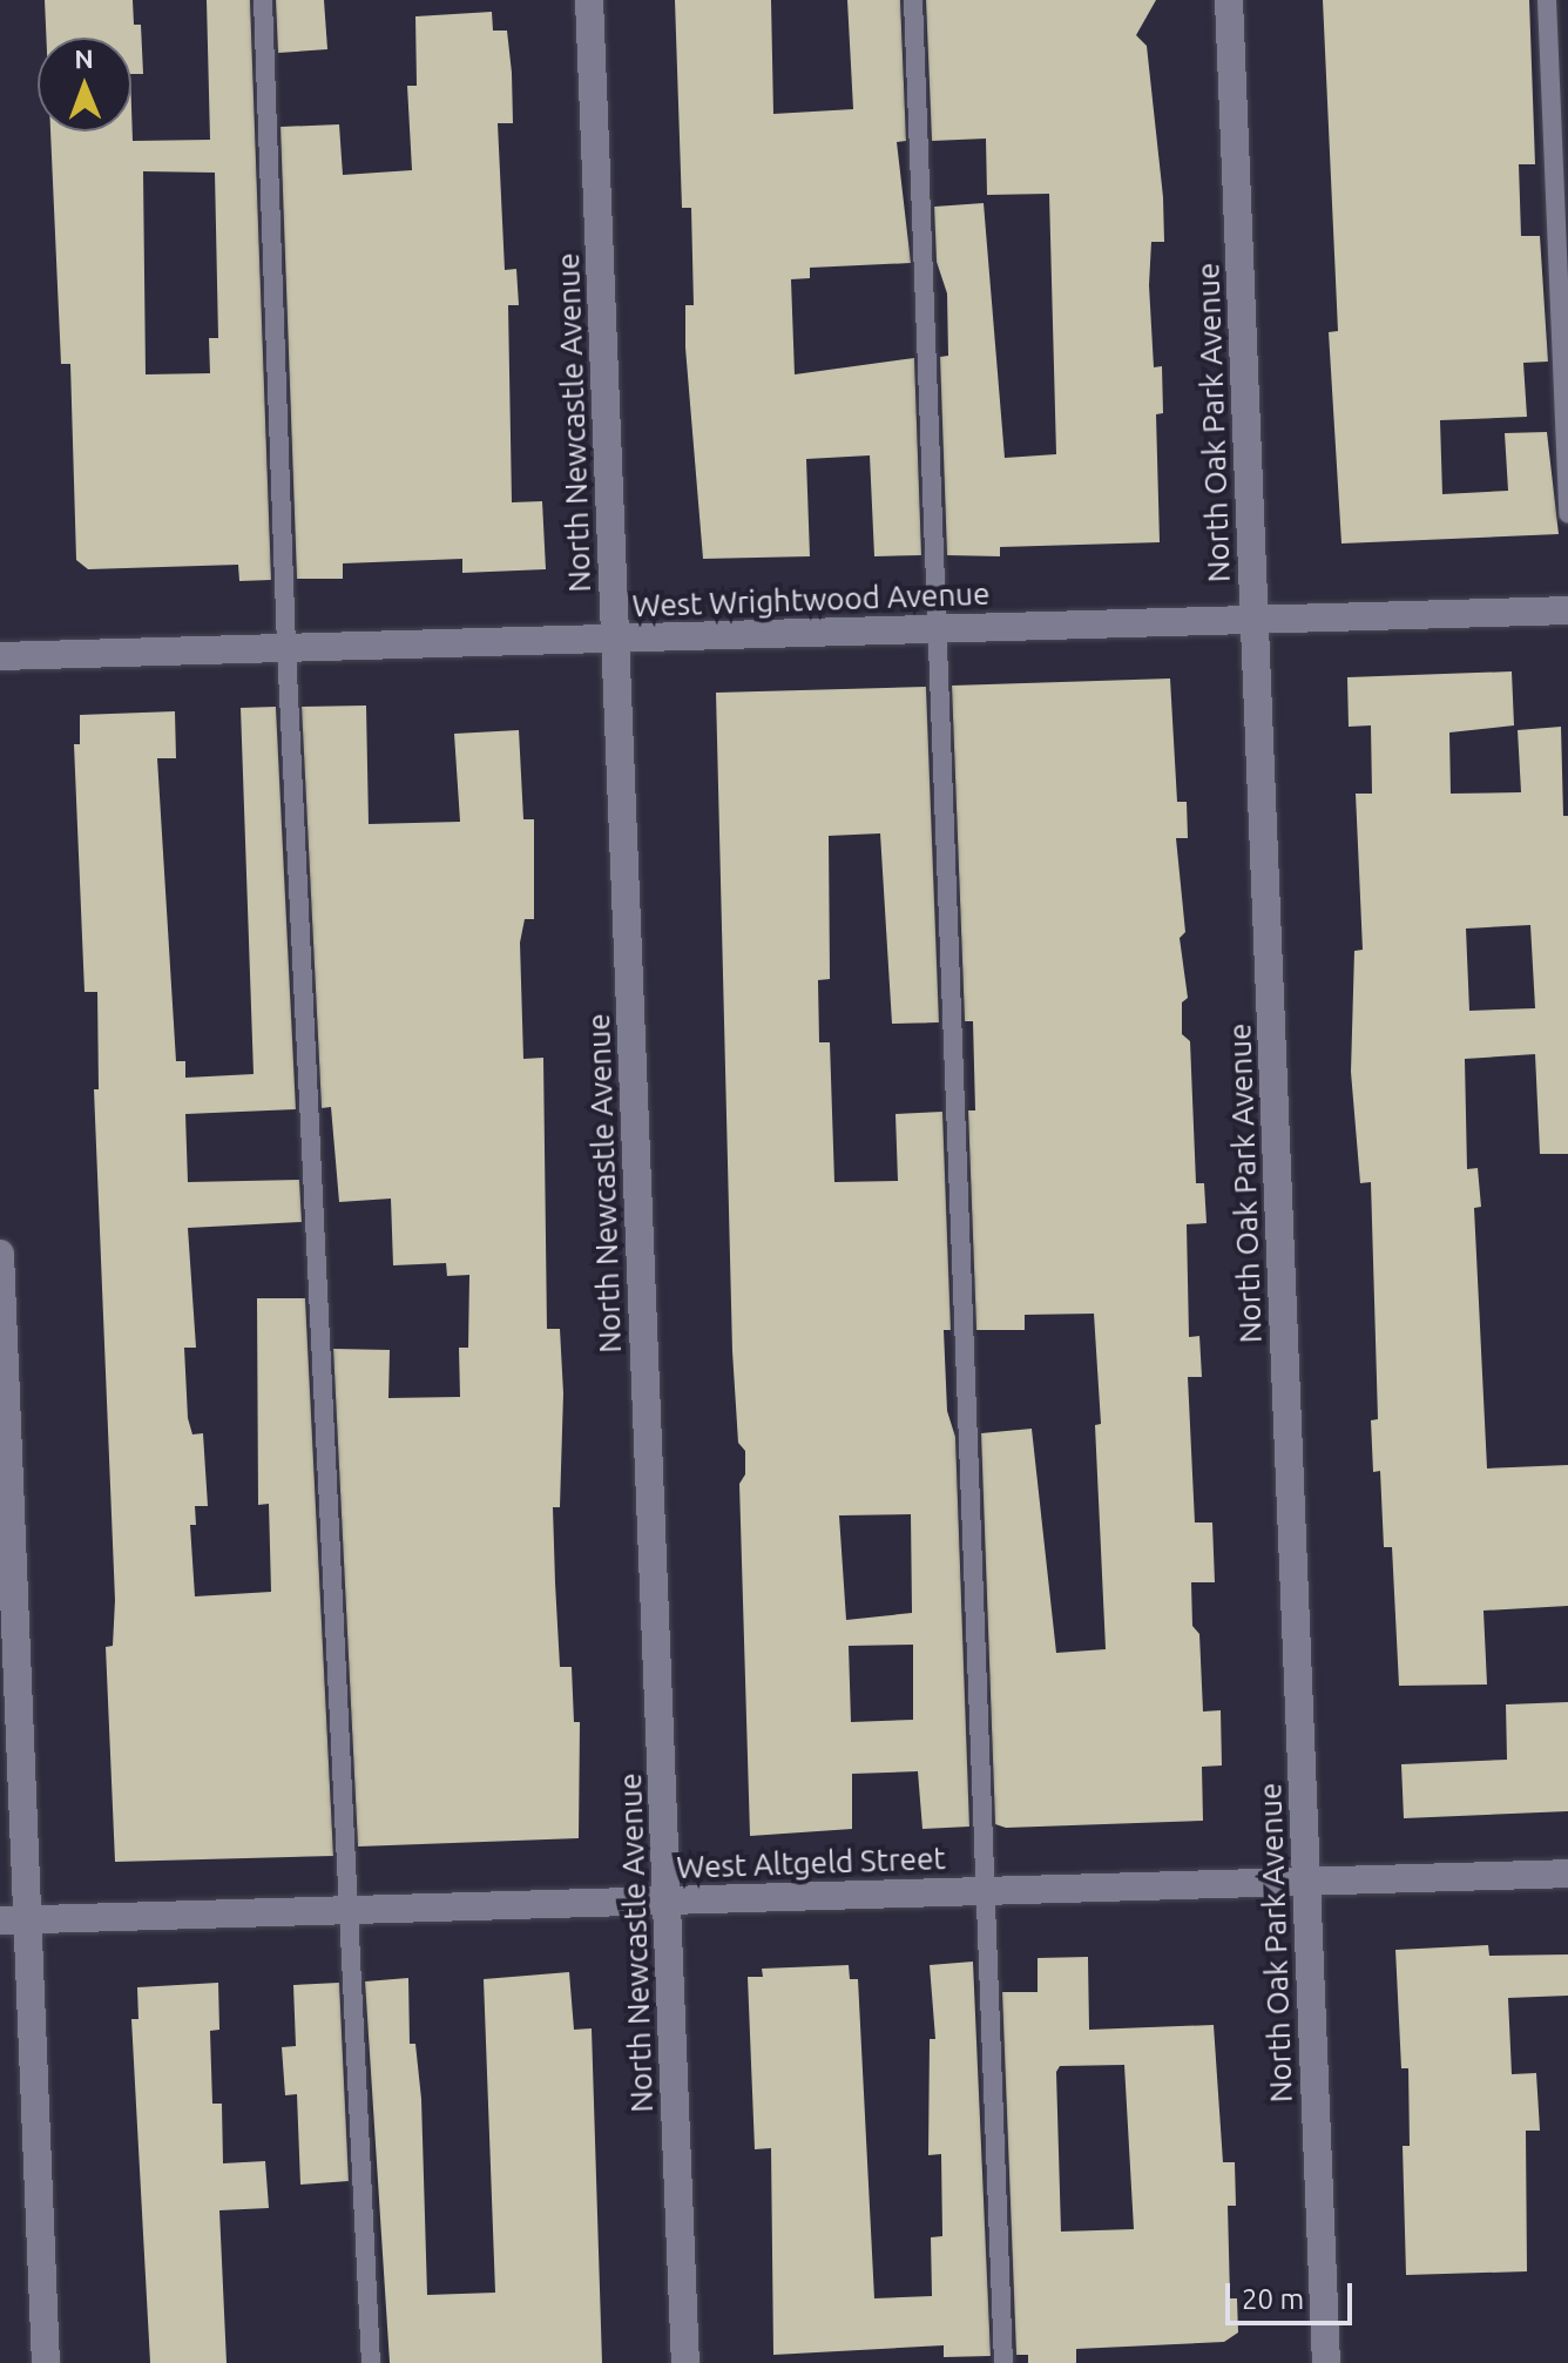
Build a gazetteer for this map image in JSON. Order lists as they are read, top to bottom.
{
  "streets": {
    "street": [
      "North Newcastle Avenue",
      "North Oak Park Avenue",
      "West Wrightwood Avenue",
      "West Altgeld Street"
    ]
  },
  "crossings": [
    ["North Newcastle Avenue", "West Wrightwood Avenue"],
    ["North Newcastle Avenue", "West Altgeld Street"],
    ["North Oak Park Avenue", "West Wrightwood Avenue"],
    ["North Oak Park Avenue", "West Altgeld Street"]
  ],
  "scale_bar": "20 m",
  "north": "top"
}
